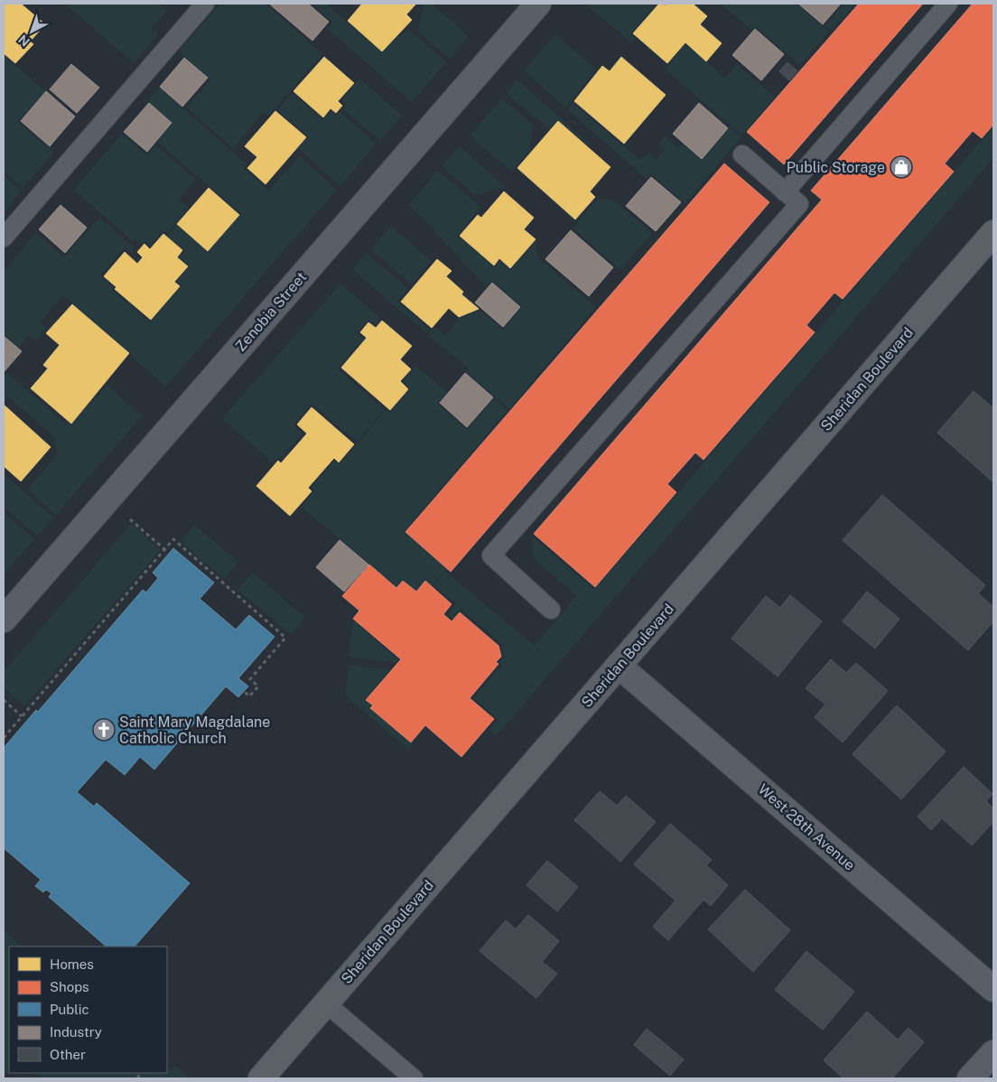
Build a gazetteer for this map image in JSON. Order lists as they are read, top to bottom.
{
  "streets": {
    "main road": ["Sheridan Boulevard"],
    "street": ["Zenobia Street", "West 28th Avenue"]
  },
  "crossings": [
    ["Sheridan Boulevard", "West 28th Avenue"]
  ],
  "places": {
    "shop": ["Public Storage"],
    "church": ["Saint Mary Magdalane Catholic Church"]
  },
  "legend": [
    "Homes",
    "Shops",
    "Public",
    "Industry",
    "Other"
  ],
  "north": "bottom left"
}
